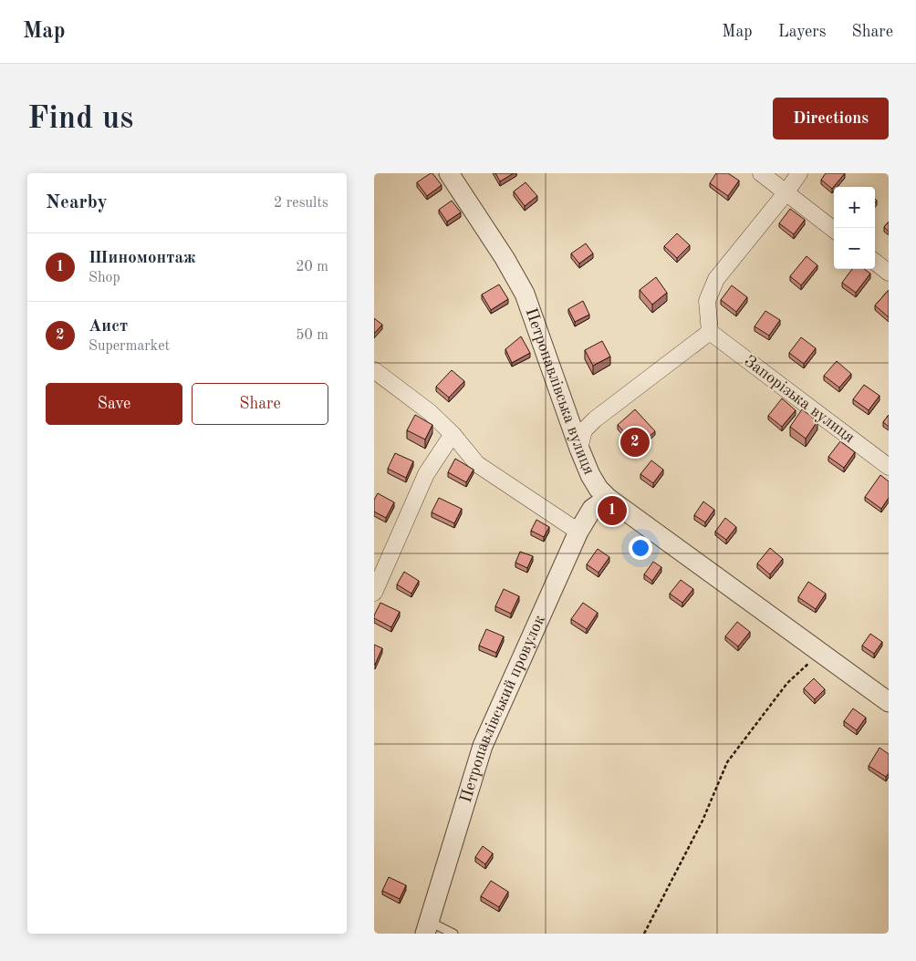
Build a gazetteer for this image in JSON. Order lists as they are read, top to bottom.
{
  "streets": {
    "street": ["Петропавлівська вулиця", "Запорізька вулиця", "Петропавлівський провулок"]
  },
  "crossings": [
    ["Петропавлівська вулиця", "Петропавлівський провулок"]
  ],
  "page": {
    "header": "Map",
    "nav": ["Map", "Layers", "Share"],
    "buttons": [
      "Directions",
      ["Save", "Share"]
    ],
    "title": "Find us",
    "heading": ["Nearby", "2 results"],
    "map_buttons": ["+", "−"],
    "list": [
      {
        "mark": "1",
        "name": "Шиномонтаж",
        "note": "Shop",
        "value": "20 m"
      },
      {
        "mark": "2",
        "name": "Аист",
        "note": "Supermarket",
        "value": "50 m"
      }
    ],
    "pins": ["2", "1"]
  }
}
